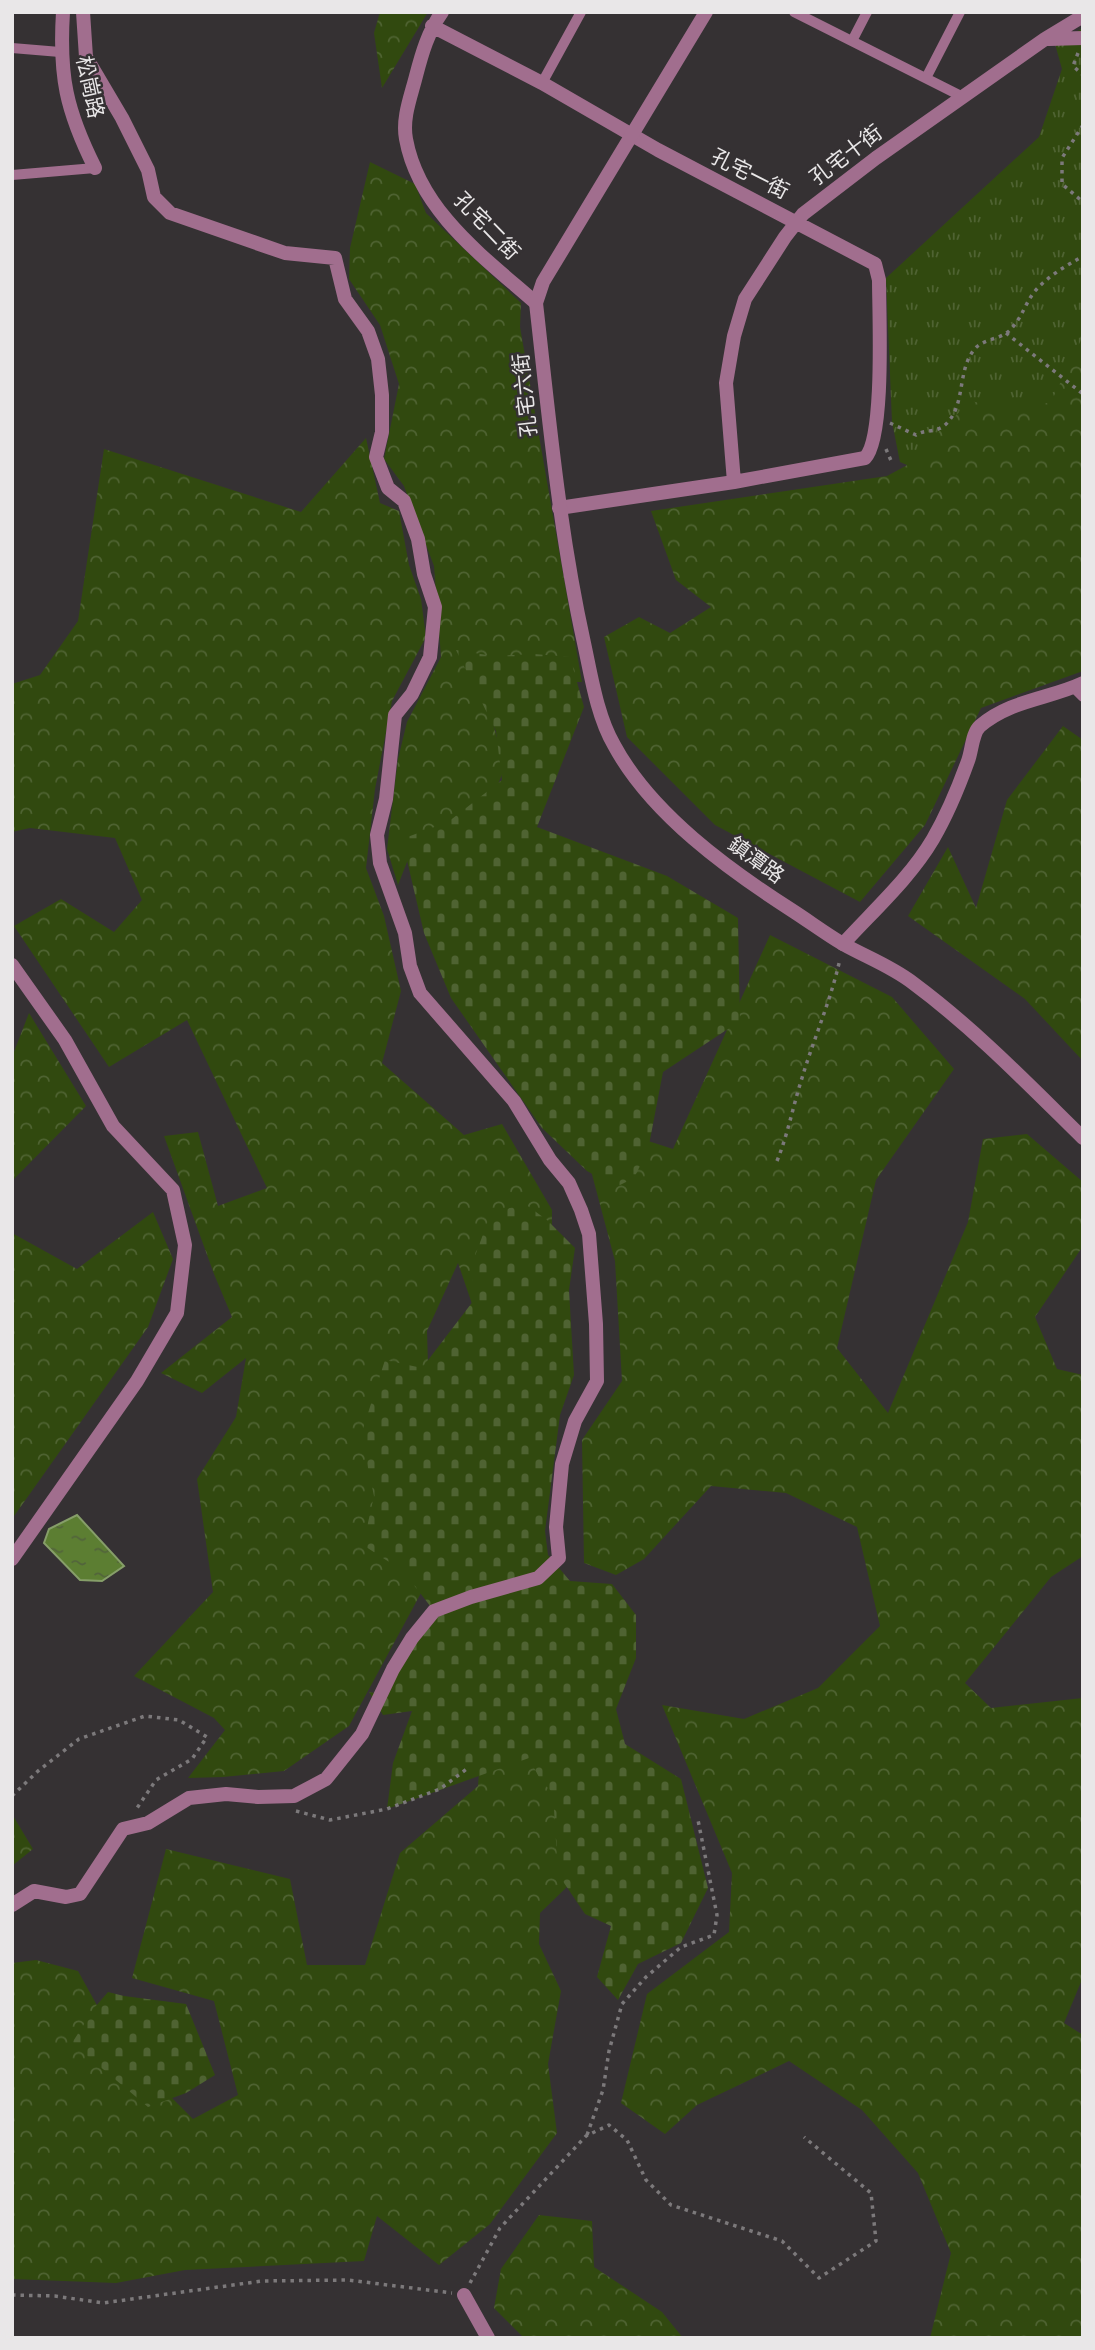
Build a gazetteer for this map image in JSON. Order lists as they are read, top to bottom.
{
  "streets": {
    "street": [
      "松崗路",
      "孔宅十街",
      "孔宅一街",
      "孔宅二街",
      "孔宅六街",
      "鎮潭路"
    ]
  },
  "crossings": [
    ["孔宅十街", "孔宅一街"],
    ["孔宅一街", "孔宅二街"],
    ["孔宅一街", "孔宅六街"],
    ["孔宅二街", "孔宅六街"],
    ["孔宅六街", "鎮潭路"]
  ]
}
